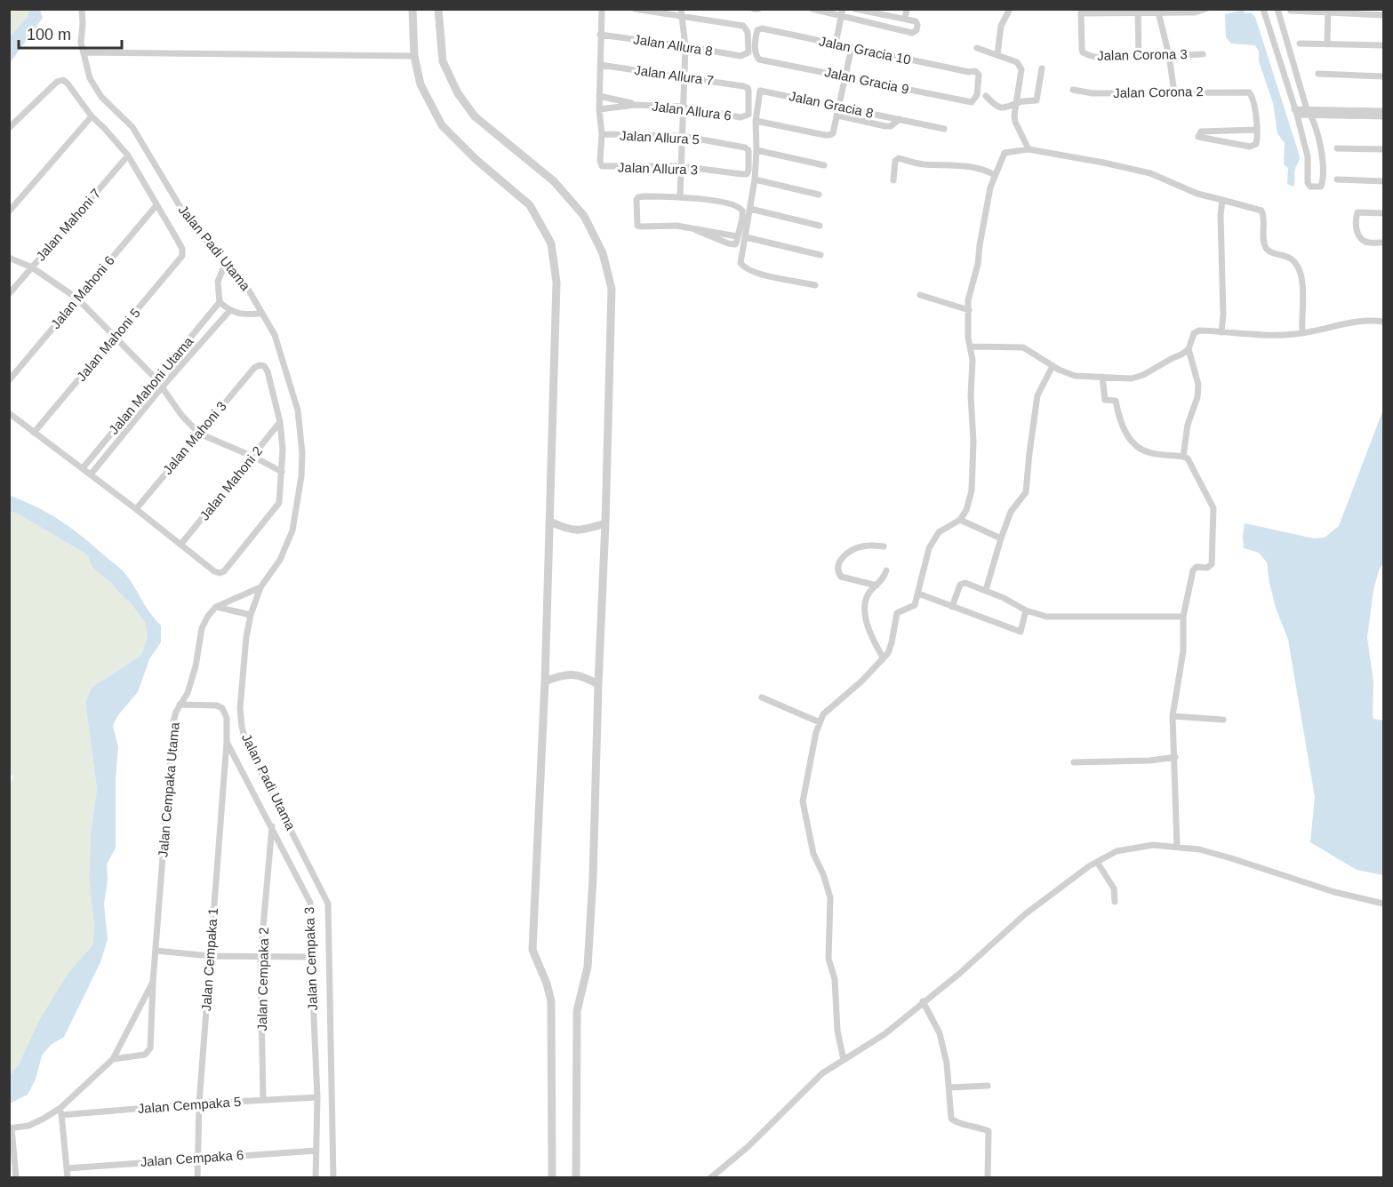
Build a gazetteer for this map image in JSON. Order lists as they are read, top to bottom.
{
  "streets": {
    "street": [
      "Jalan Allura 8",
      "Jalan Gracia 10",
      "Jalan Corona 3",
      "Jalan Allura 7",
      "Jalan Gracia 9",
      "Jalan Corona 2",
      "Jalan Gracia 8",
      "Jalan Allura 6",
      "Jalan Allura 5",
      "Jalan Allura 3",
      "Jalan Mahoni 7",
      "Jalan Padi Utama",
      "Jalan Mahoni 6",
      "Jalan Mahoni 5",
      "Jalan Mahoni Utama",
      "Jalan Mahoni 3",
      "Jalan Mahoni 2",
      "Jalan Cempaka Utama",
      "Jalan Cempaka 3",
      "Jalan Cempaka 1",
      "Jalan Cempaka 2",
      "Jalan Cempaka 5",
      "Jalan Cempaka 6"
    ]
  },
  "crossings": [
    ["Jalan Gracia 10", "Jalan Gracia 9"],
    ["Jalan Allura 7", "Jalan Allura 6"],
    ["Jalan Allura 5", "Jalan Allura 3"],
    ["Jalan Mahoni 6", "Jalan Mahoni 5"],
    ["Jalan Mahoni 3", "Jalan Mahoni 2"],
    ["Jalan Cempaka Utama", "Jalan Cempaka 3"],
    ["Jalan Cempaka 3", "Jalan Cempaka 1"],
    ["Jalan Cempaka 3", "Jalan Cempaka 2"],
    ["Jalan Cempaka 3", "Jalan Cempaka 5"],
    ["Jalan Cempaka 3", "Jalan Cempaka 6"],
    ["Jalan Cempaka 1", "Jalan Cempaka 5"],
    ["Jalan Cempaka 1", "Jalan Cempaka 6"],
    ["Jalan Cempaka 2", "Jalan Cempaka 5"]
  ],
  "scale_bar": "100 m"
}
